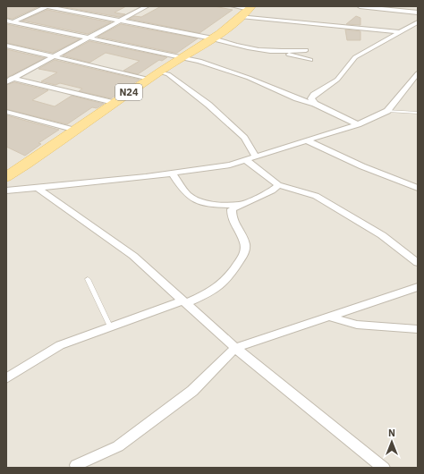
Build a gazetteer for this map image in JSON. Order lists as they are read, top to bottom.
{
  "streets": {
    "main road": ["N24"]
  },
  "north": "top"
}
